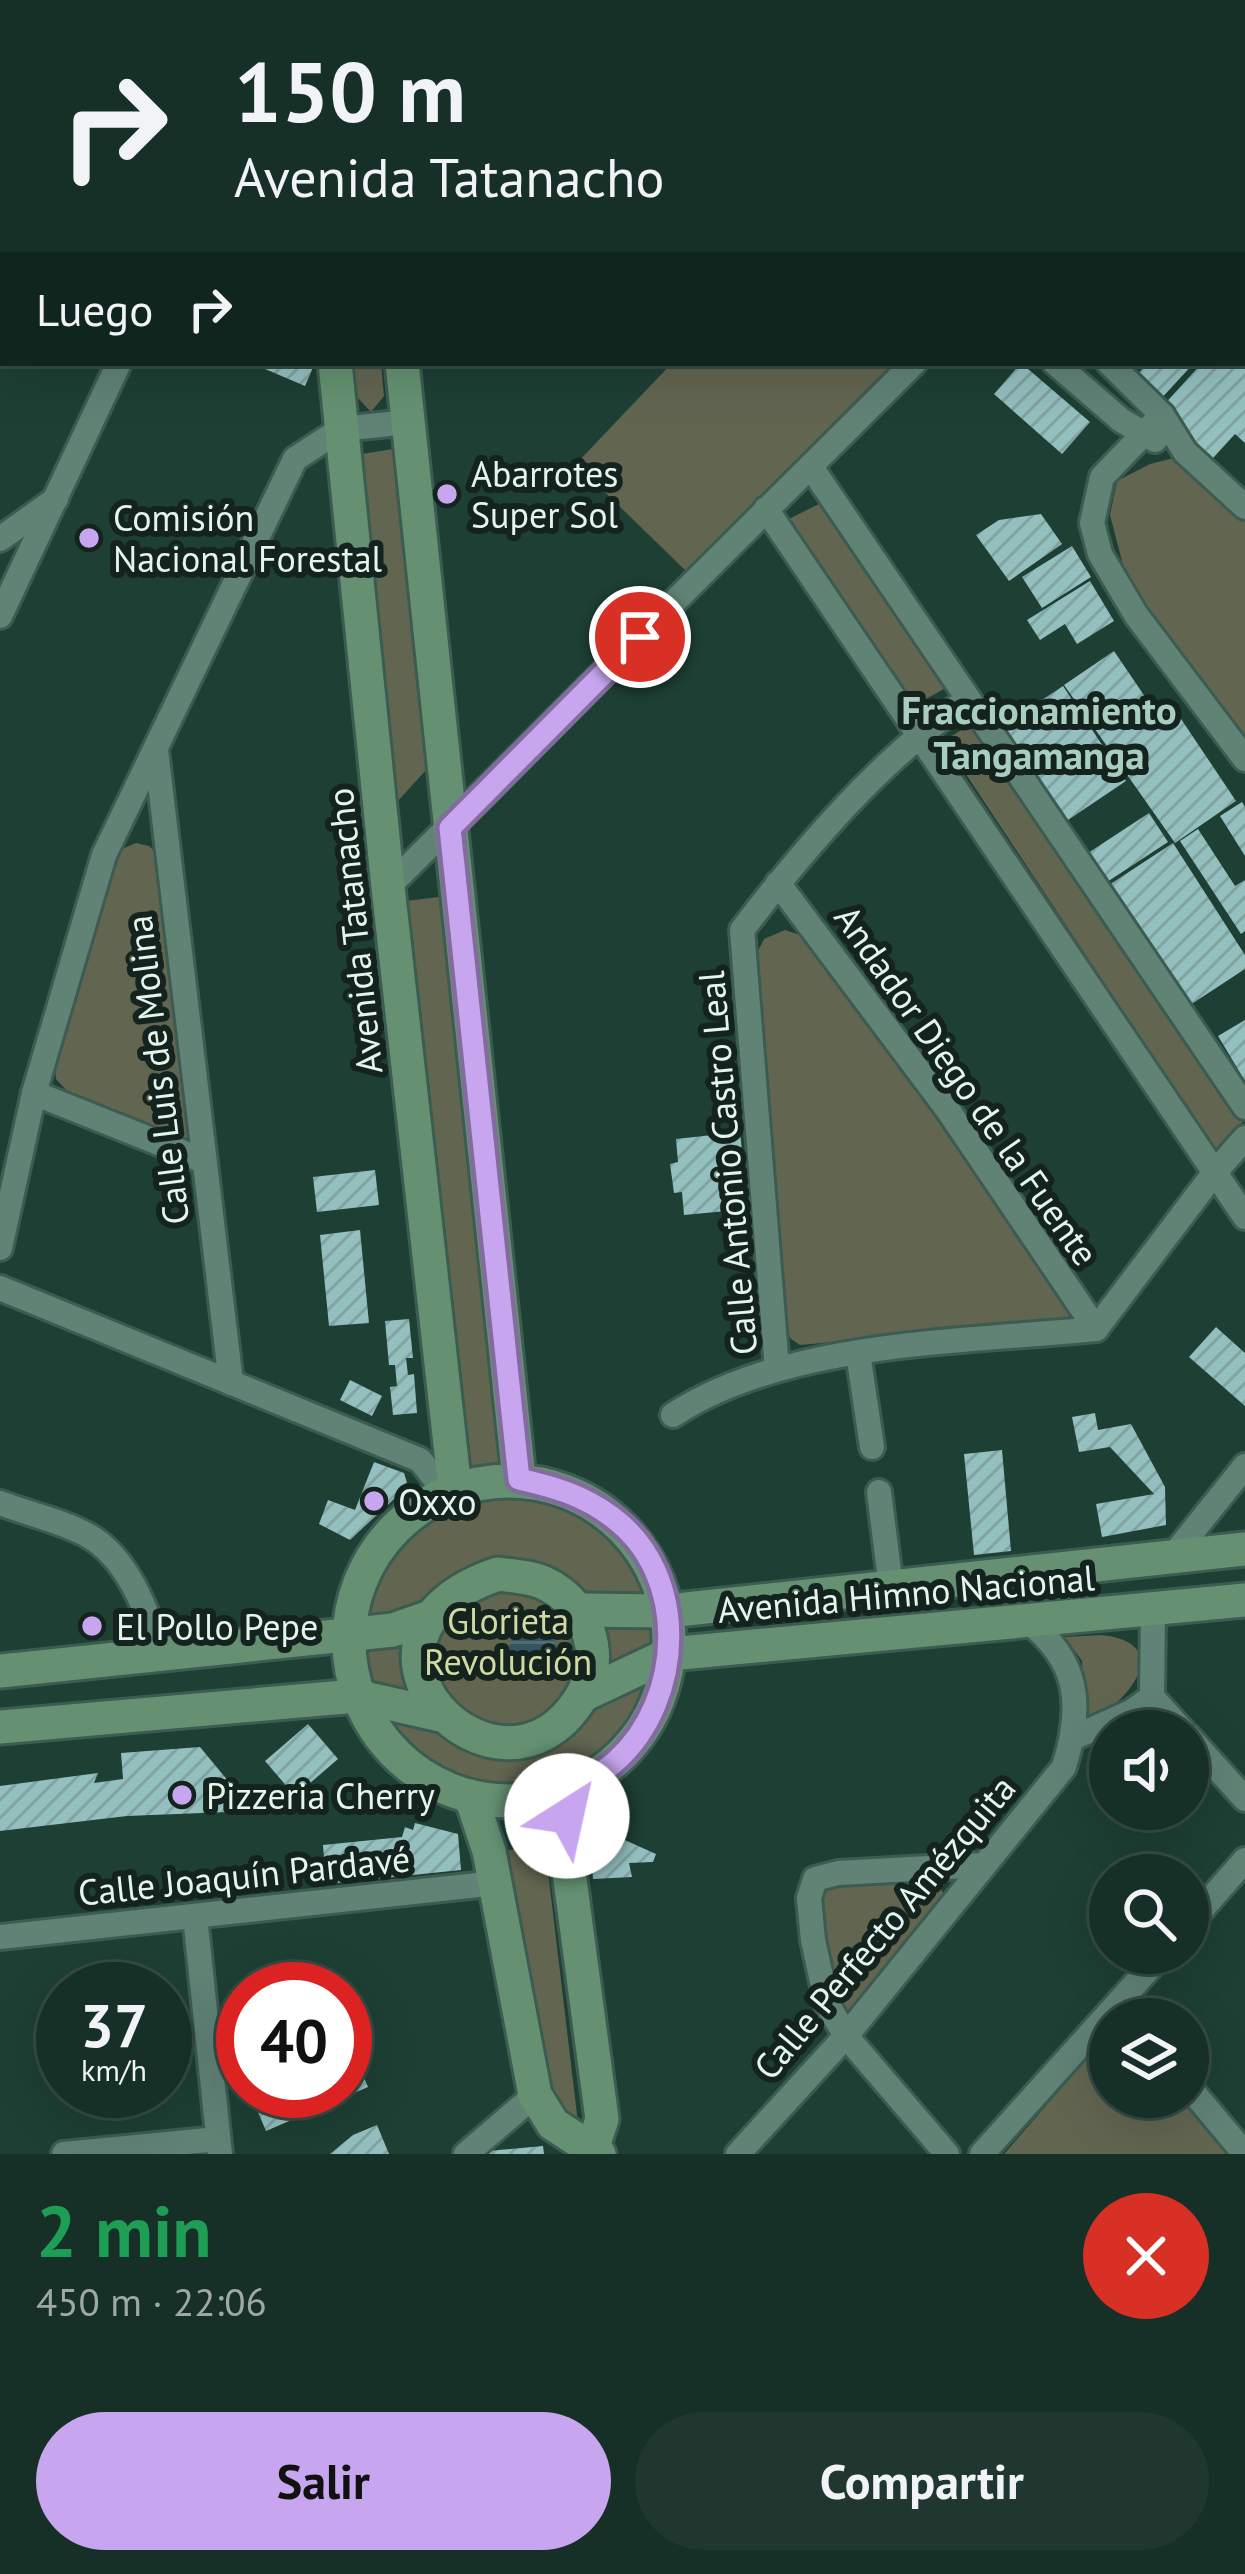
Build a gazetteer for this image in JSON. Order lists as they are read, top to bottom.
{
  "streets": {
    "street": [
      "Avenida Tatanacho",
      "Calle Luis de Molina",
      "Andador Diego de la Fuente",
      "Calle Antonio Castro Leal",
      "Avenida Himno Nacional",
      "Calle Joaquín Pardavé",
      "Calle Perfecto Amézquita"
    ]
  },
  "crossings": [
    ["Andador Diego de la Fuente", "Calle Antonio Castro Leal"]
  ],
  "districts": ["Fraccionamiento Tangamanga"],
  "parks": ["Glorieta Revolución"],
  "places": [
    "Abarrotes Super Sol",
    "Comisión Nacional Forestal",
    "Oxxo",
    "El Pollo Pepe",
    "Pizzeria Cherry"
  ],
  "page": {
    "turn": ["150 m", "Avenida Tatanacho"],
    "then": "Luego",
    "speed": "37 km/h",
    "limit": "40",
    "heading": ["2 min", "450 m · 22:06"],
    "buttons": ["Salir", "Compartir"]
  }
}
